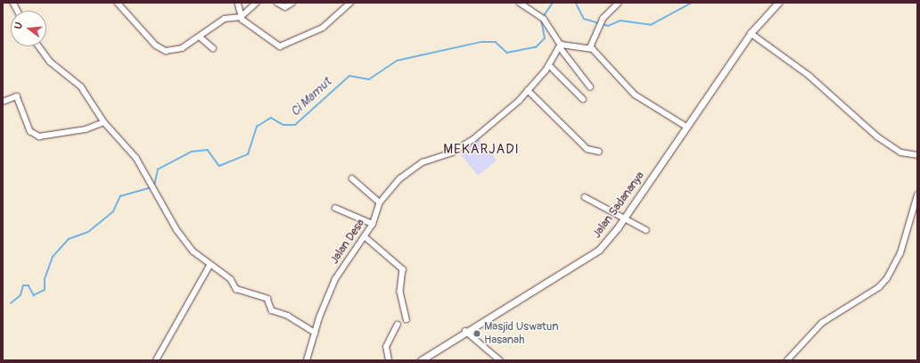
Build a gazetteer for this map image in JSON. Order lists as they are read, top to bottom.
{
  "streets": {
    "street": ["Jalan Sadananya", "Jalan Desa"]
  },
  "districts": ["MEKARJADI"],
  "water": ["Ci Mamut"],
  "places": ["Masjid Uswatun Hasanah"],
  "north": "left"
}
